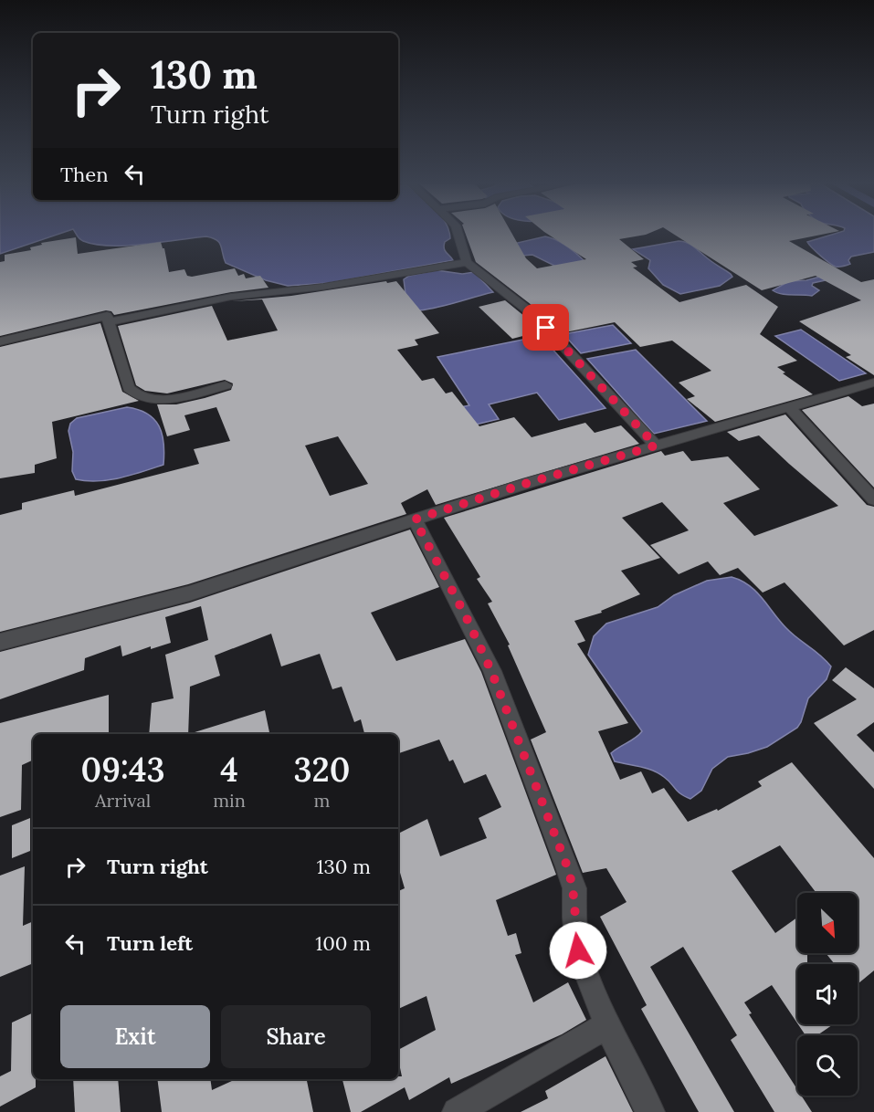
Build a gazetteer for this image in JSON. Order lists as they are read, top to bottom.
{
  "north": "bottom right",
  "page": {
    "turn": ["130 m", "Turn right"],
    "then": "Then",
    "eta": [
      "09:43",
      "Arrival",
      "4",
      "min",
      "320",
      "m"
    ],
    "list": [
      {
        "name": "Turn right",
        "value": "130 m"
      },
      {
        "name": "Turn left",
        "value": "100 m"
      }
    ],
    "buttons": ["Exit", "Share"]
  }
}
